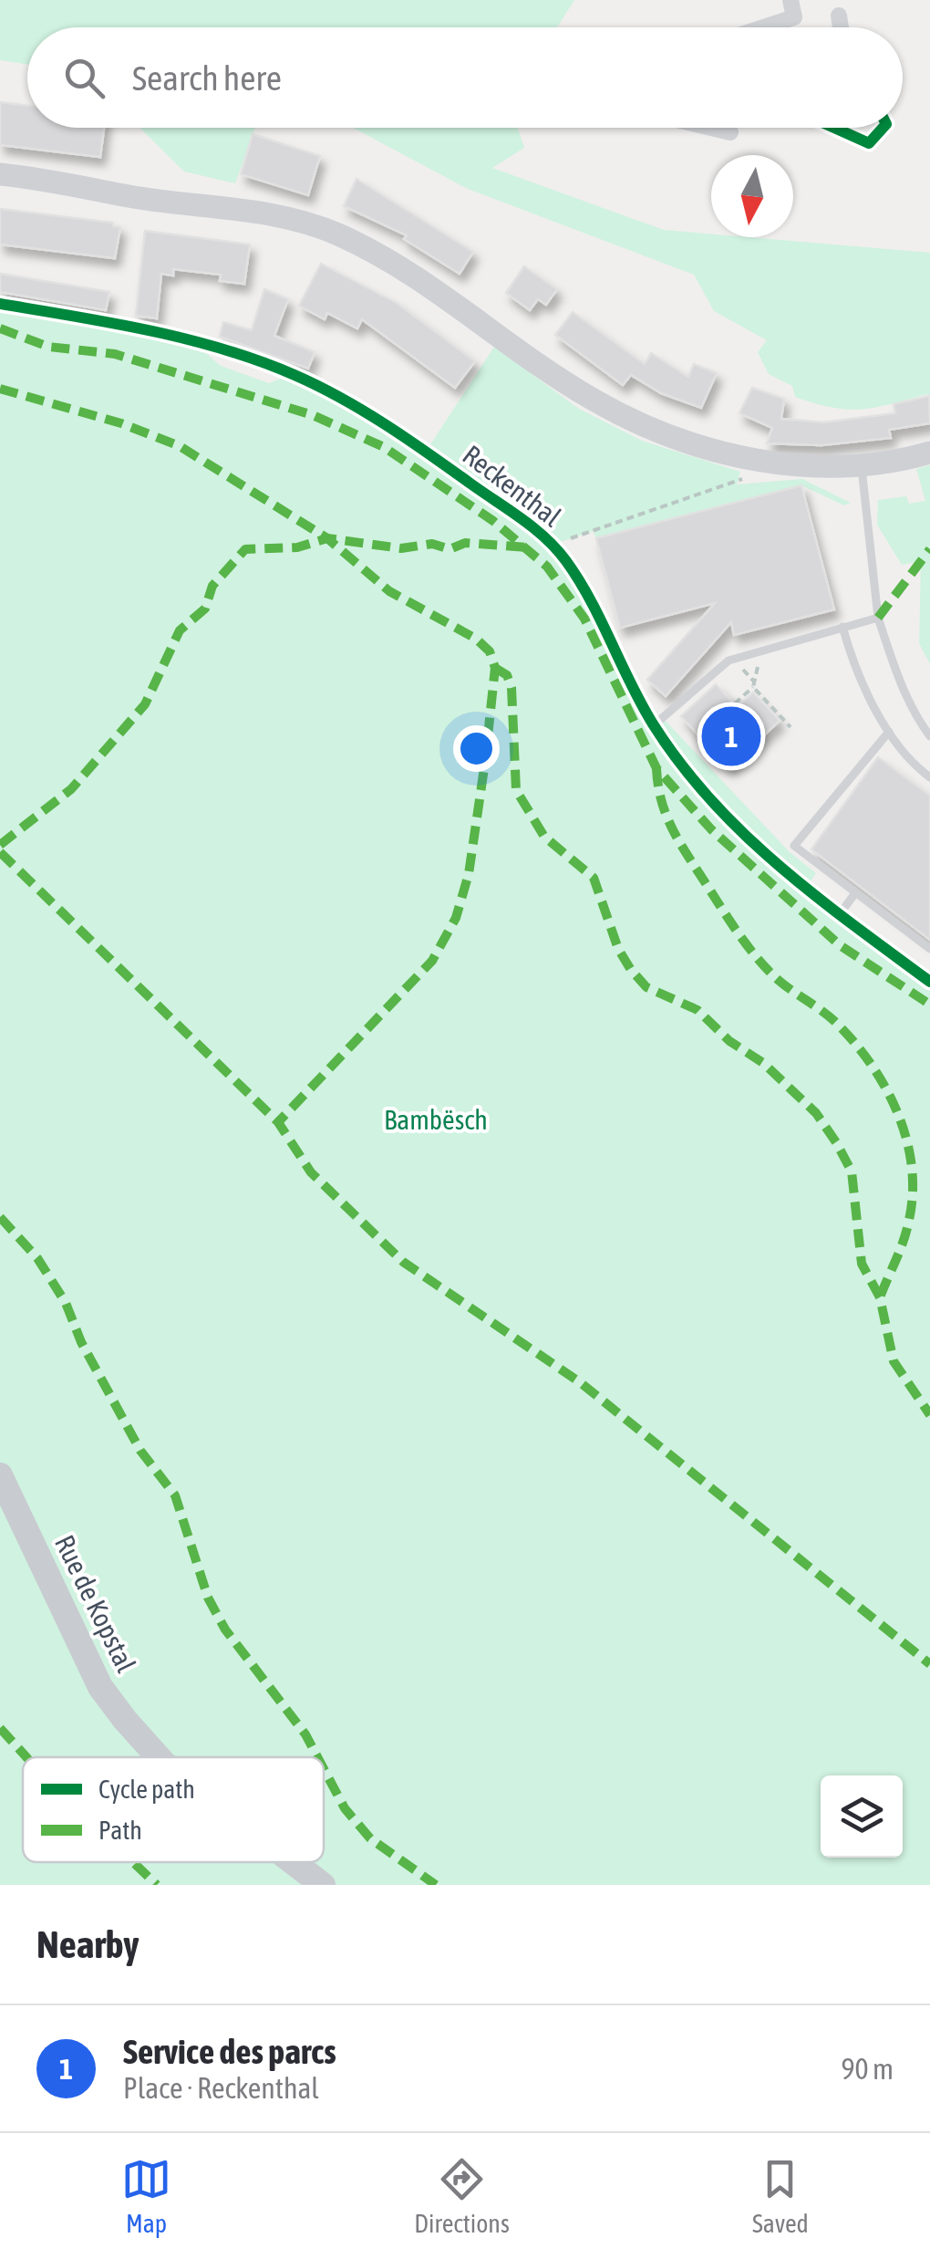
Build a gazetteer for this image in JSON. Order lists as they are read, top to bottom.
{
  "streets": {
    "main road": ["Rue de Kopstal"],
    "street": ["Reckenthal"]
  },
  "parks": ["Bambësch"],
  "legend": ["Cycle path", "Path"],
  "north": "bottom",
  "page": {
    "search": "Search here",
    "pins": "1",
    "heading": "Nearby",
    "list": [
      {
        "mark": "1",
        "name": "Service des parcs",
        "note": "Place · Reckenthal",
        "value": "90 m"
      }
    ],
    "nav": ["Map", "Directions", "Saved"]
  }
}
